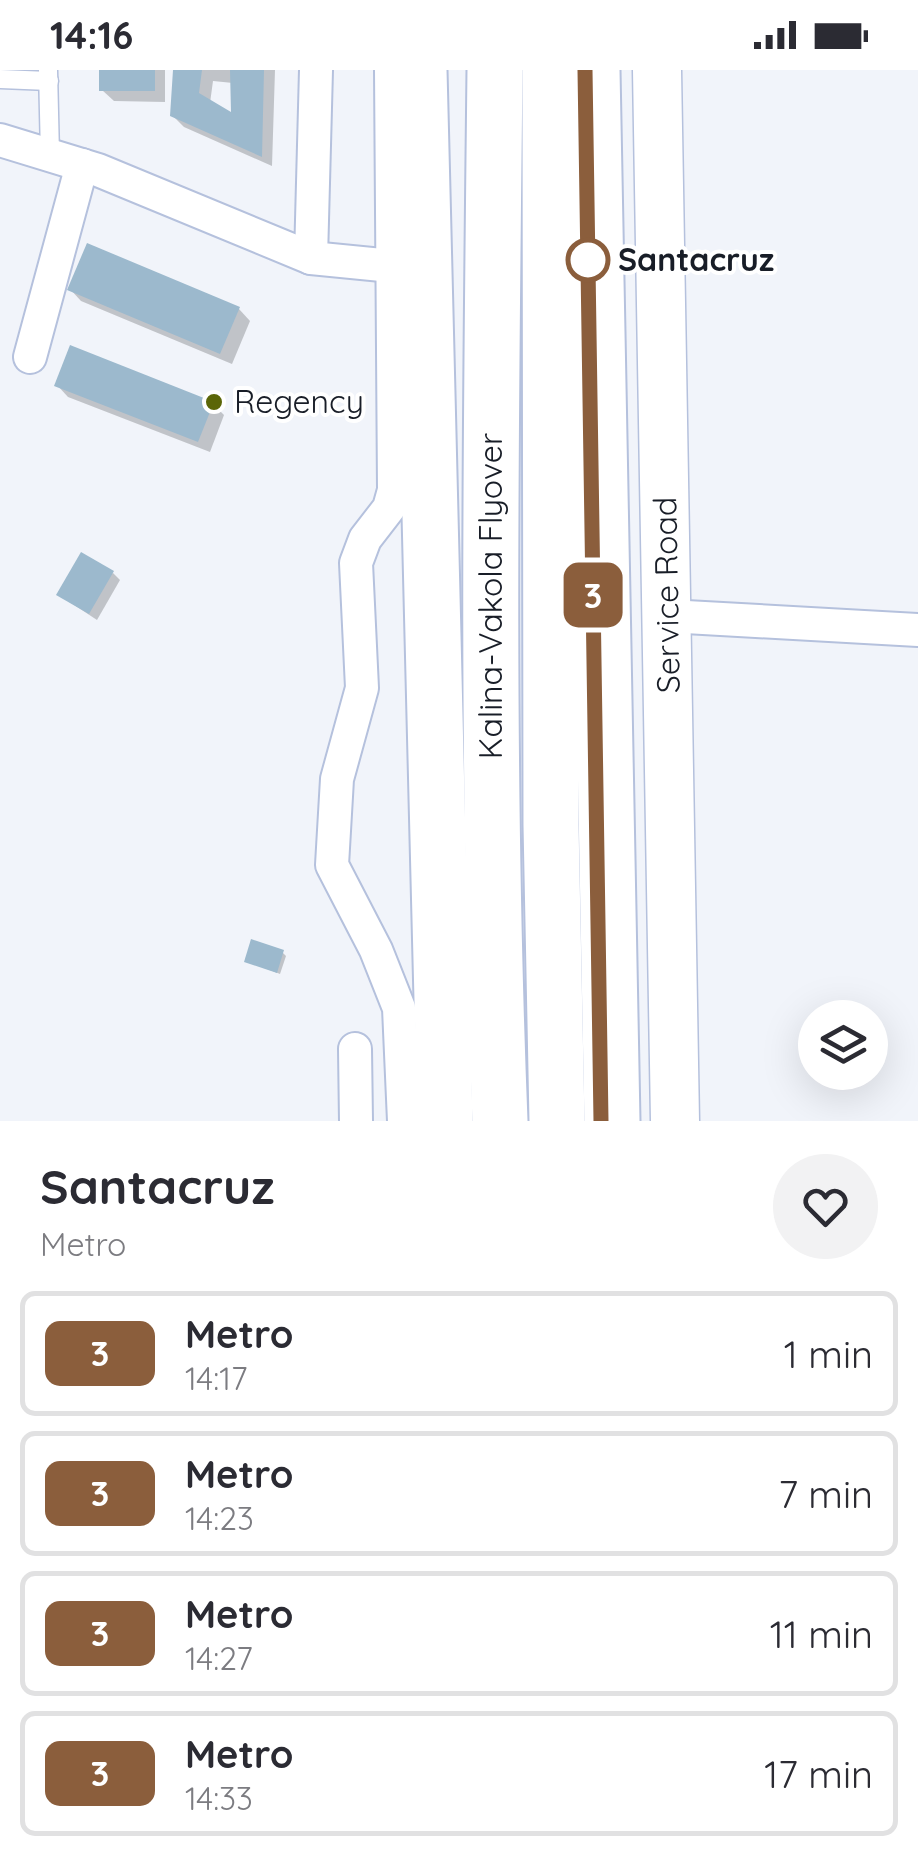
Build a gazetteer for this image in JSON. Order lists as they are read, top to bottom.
{
  "streets": {
    "highway": ["Kalina-Vakola Flyover"],
    "street": ["Service Road"]
  },
  "places": ["Santacruz", "Regency"],
  "lines": ["metro line 3"],
  "page": {
    "status": "14:16",
    "on_map": "3",
    "heading": ["Santacruz", "Metro"],
    "list": [
      {
        "mark": "3",
        "name": "Metro",
        "note": "14:17",
        "value": "1 min"
      },
      {
        "mark": "3",
        "name": "Metro",
        "note": "14:23",
        "value": "7 min"
      },
      {
        "mark": "3",
        "name": "Metro",
        "note": "14:27",
        "value": "11 min"
      },
      {
        "mark": "3",
        "name": "Metro",
        "note": "14:33",
        "value": "17 min"
      }
    ]
  }
}
